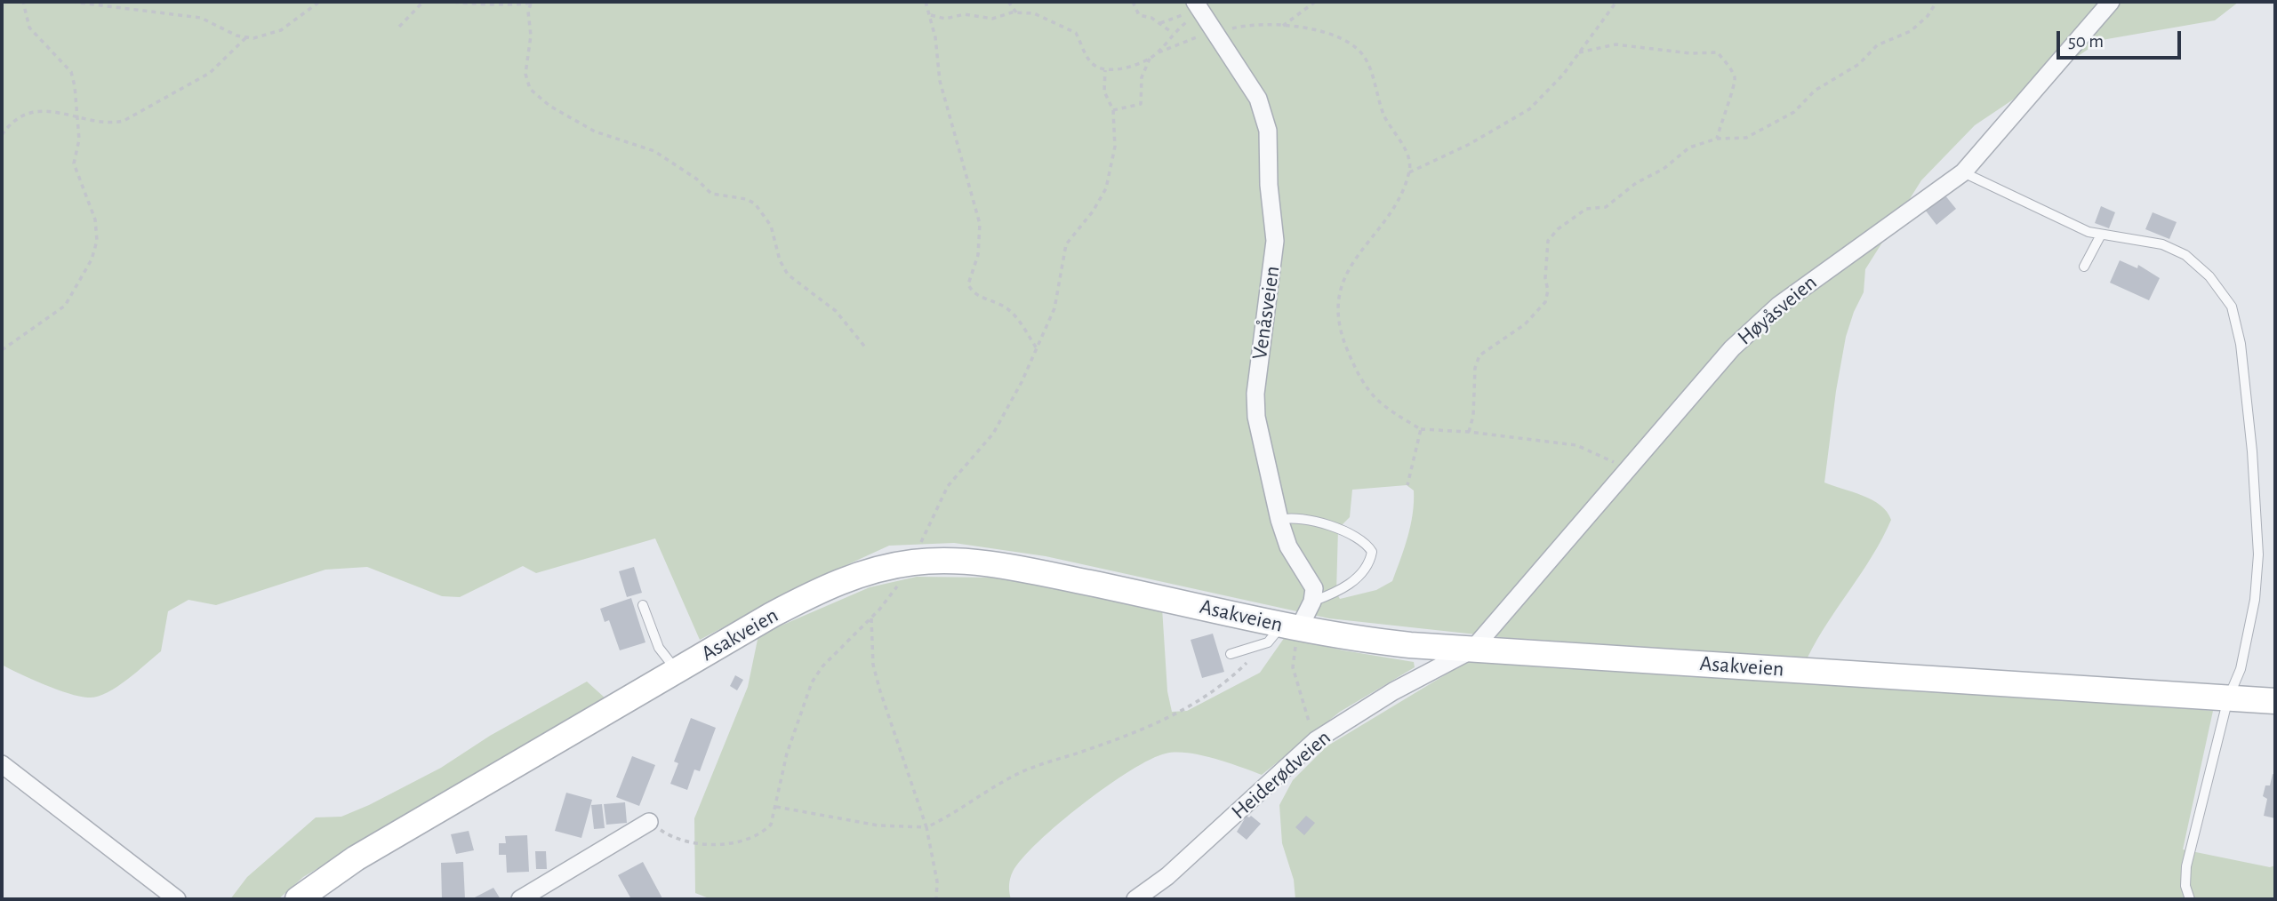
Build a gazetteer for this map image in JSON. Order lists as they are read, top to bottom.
{
  "streets": {
    "main road": ["Asakveien"],
    "street": ["Høyåsveien", "Venåsveien", "Heiderødveien"]
  },
  "crossings": [
    ["Høyåsveien", "Asakveien"],
    ["Høyåsveien", "Heiderødveien"],
    ["Asakveien", "Heiderødveien"]
  ],
  "scale_bar": "50 m"
}
